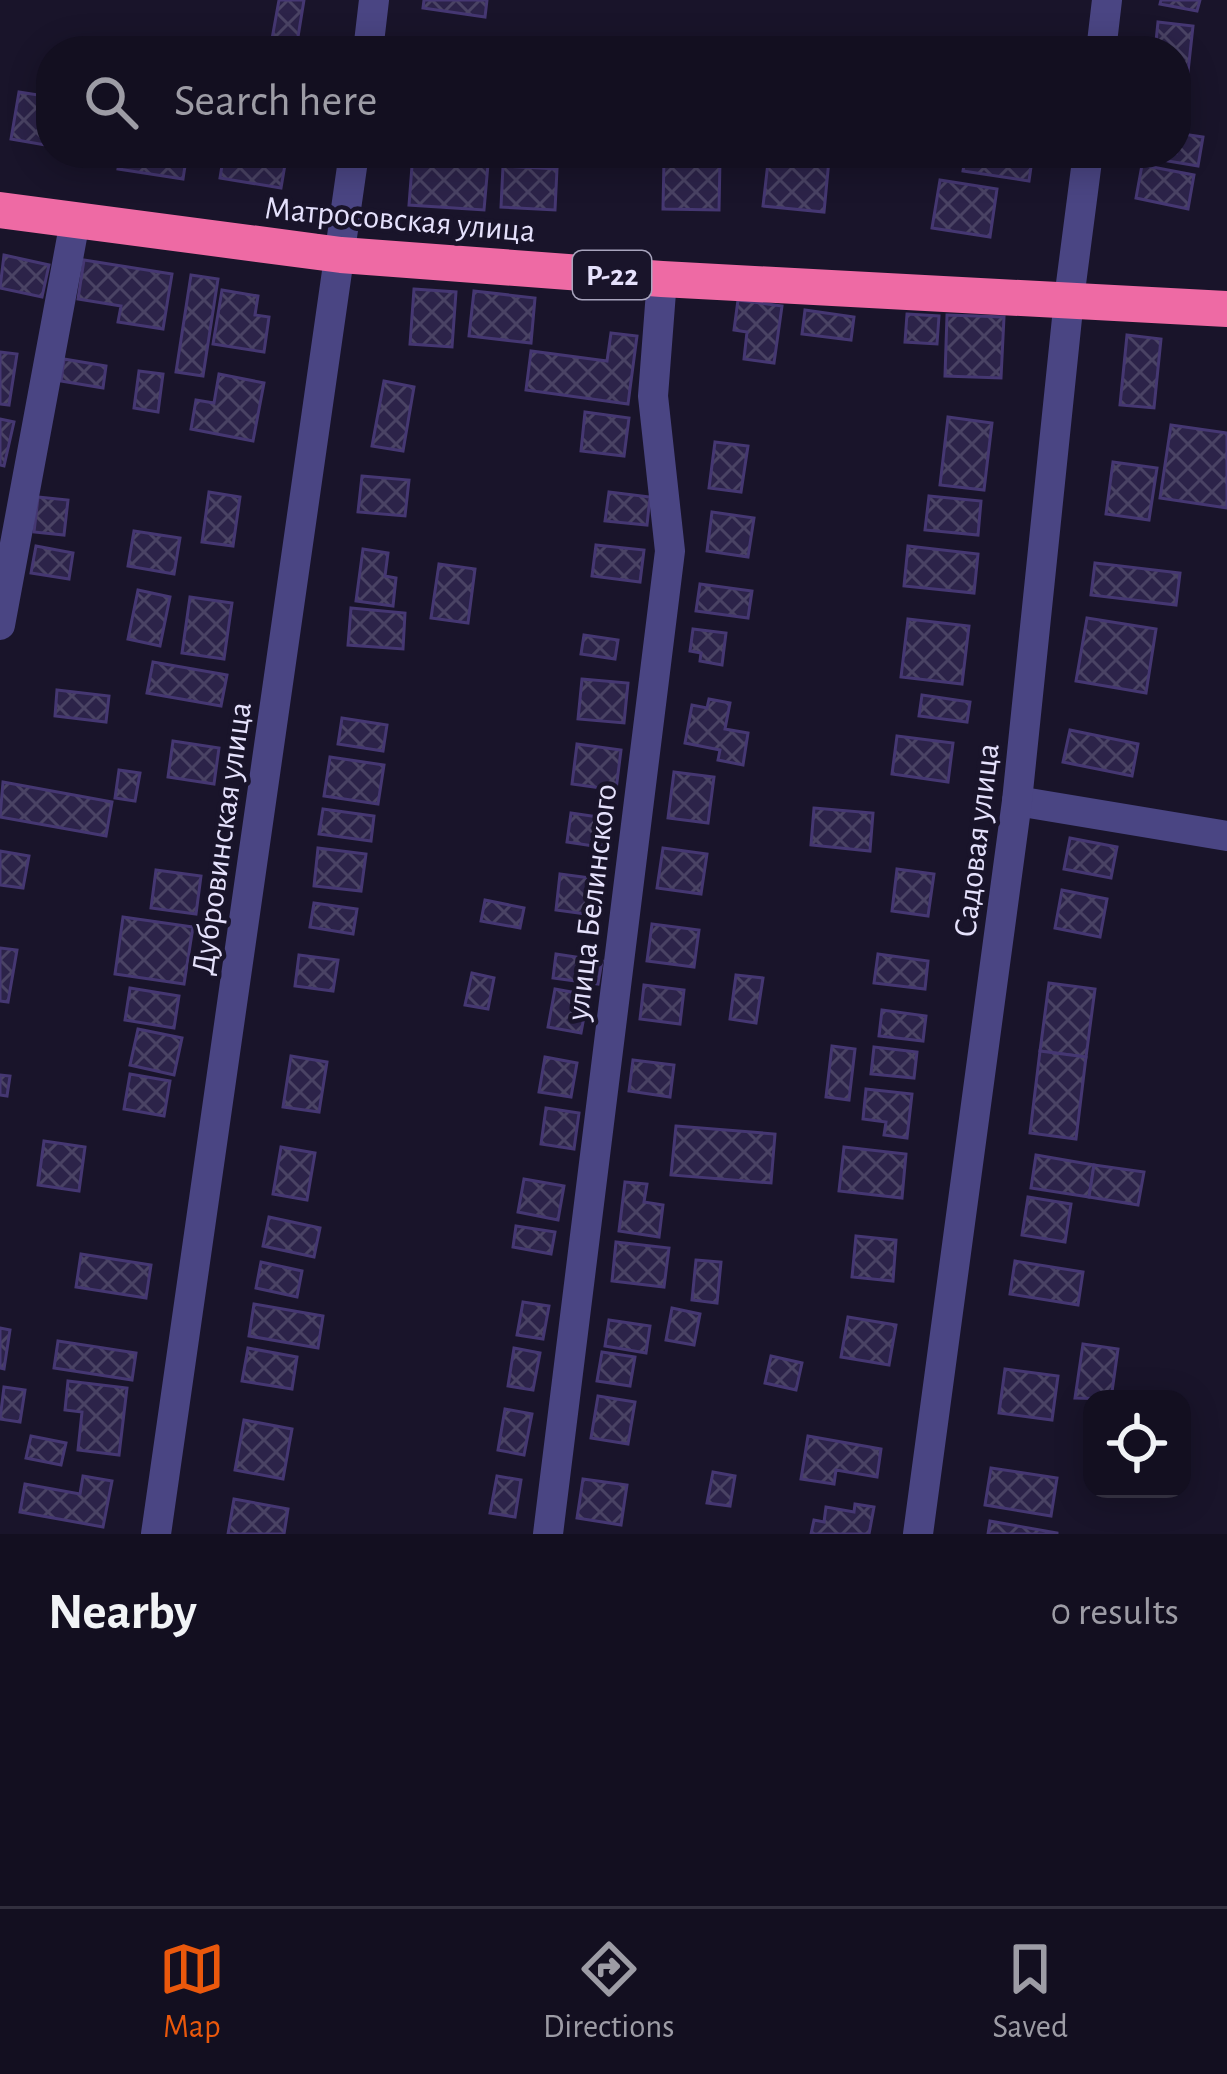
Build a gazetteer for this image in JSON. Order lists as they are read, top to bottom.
{
  "streets": {
    "highway": ["Матросовская улица", "Р-22"],
    "street": ["Дубровинская улица", "Садовая улица", "улица Белинского"]
  },
  "crossings": [
    ["Матросовская улица", "Дубровинская улица"],
    ["Матросовская улица", "Садовая улица"],
    ["Матросовская улица", "улица Белинского"]
  ],
  "page": {
    "search": "Search here",
    "heading": ["Nearby", "0 results"],
    "nav": ["Map", "Directions", "Saved"]
  }
}
